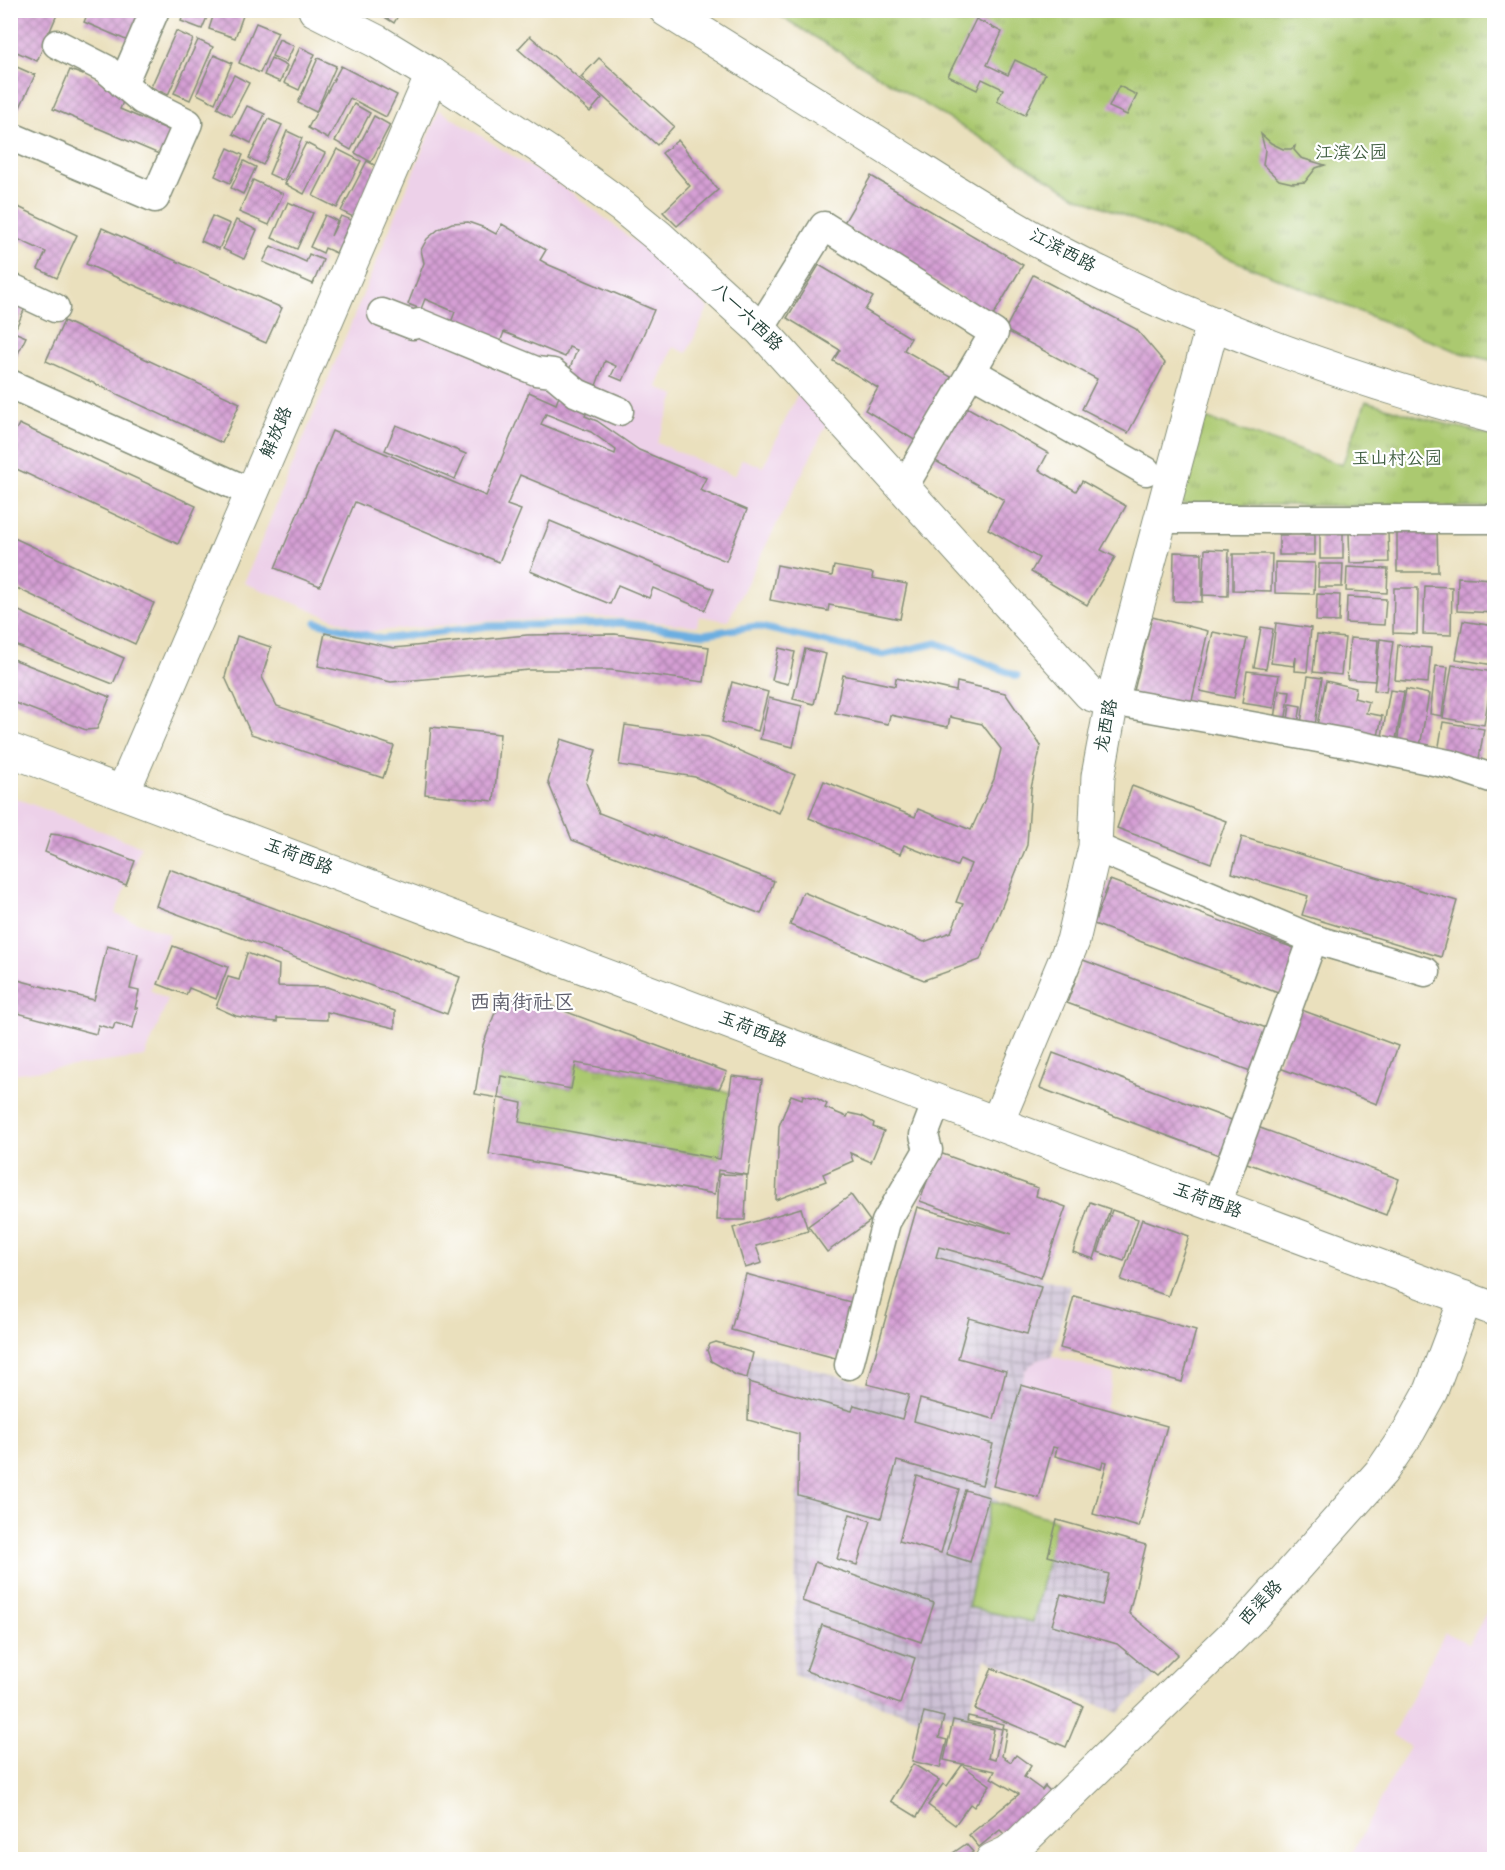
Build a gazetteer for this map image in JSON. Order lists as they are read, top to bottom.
{
  "streets": {
    "street": [
      "江滨西路",
      "八一六西路",
      "解放路",
      "龙西路",
      "玉荷西路",
      "西渠路"
    ]
  },
  "crossings": [
    ["江滨西路", "龙西路"],
    ["八一六西路", "解放路"],
    ["八一六西路", "龙西路"],
    ["解放路", "玉荷西路"],
    ["龙西路", "玉荷西路"],
    ["玉荷西路", "西渠路"]
  ],
  "districts": ["西南街社区"],
  "parks": ["江滨公园", "玉山村公园"]
}
